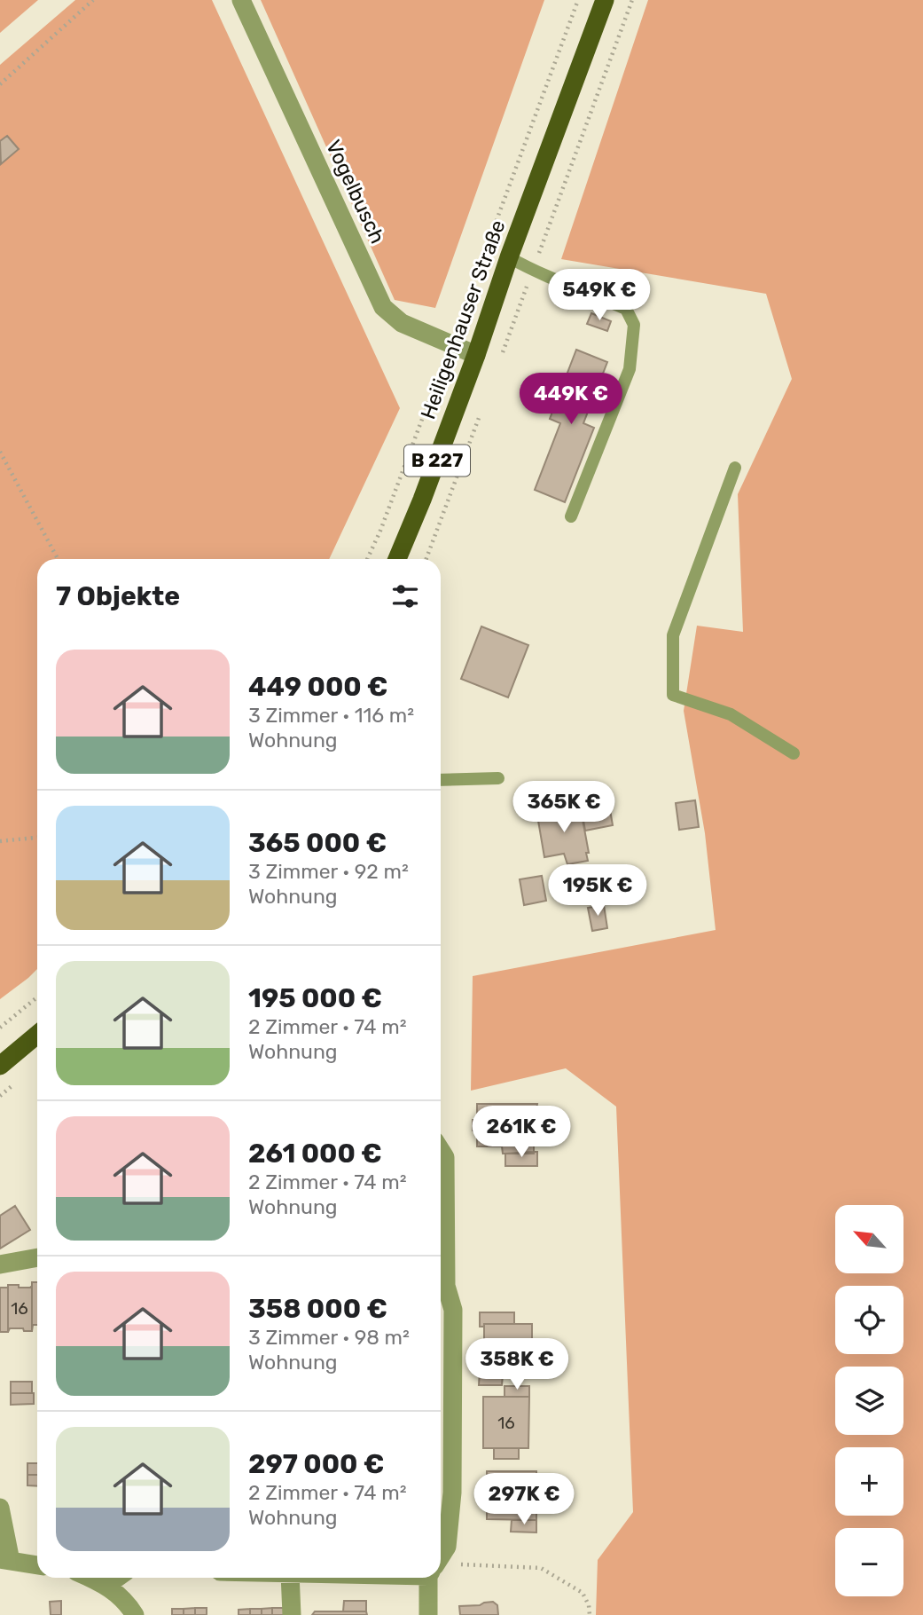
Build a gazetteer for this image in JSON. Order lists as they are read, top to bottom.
{
  "streets": {
    "main road": ["Heiligenhauser Straße", "B 227"],
    "street": ["Vogelbusch"]
  },
  "crossings": [
    ["Vogelbusch", "Heiligenhauser Straße"]
  ],
  "house_numbers": ["16", "16"],
  "north": "top left",
  "page": {
    "price": [
      "549K €",
      "449K €",
      "365K €",
      "195K €",
      "261K €",
      "358K €",
      "297K €"
    ],
    "heading": "7 Objekte",
    "list": [
      {
        "name": "449 000 €",
        "note": "3 Zimmer · 116 m² · Wohnung"
      },
      {
        "name": "365 000 €",
        "note": "3 Zimmer · 92 m² · Wohnung"
      },
      {
        "name": "195 000 €",
        "note": "2 Zimmer · 74 m² · Wohnung"
      },
      {
        "name": "261 000 €",
        "note": "2 Zimmer · 74 m² · Wohnung"
      },
      {
        "name": "358 000 €",
        "note": "3 Zimmer · 98 m² · Wohnung"
      },
      {
        "name": "297 000 €",
        "note": "2 Zimmer · 74 m² · Wohnung"
      }
    ],
    "map_buttons": ["+", "−"]
  }
}
